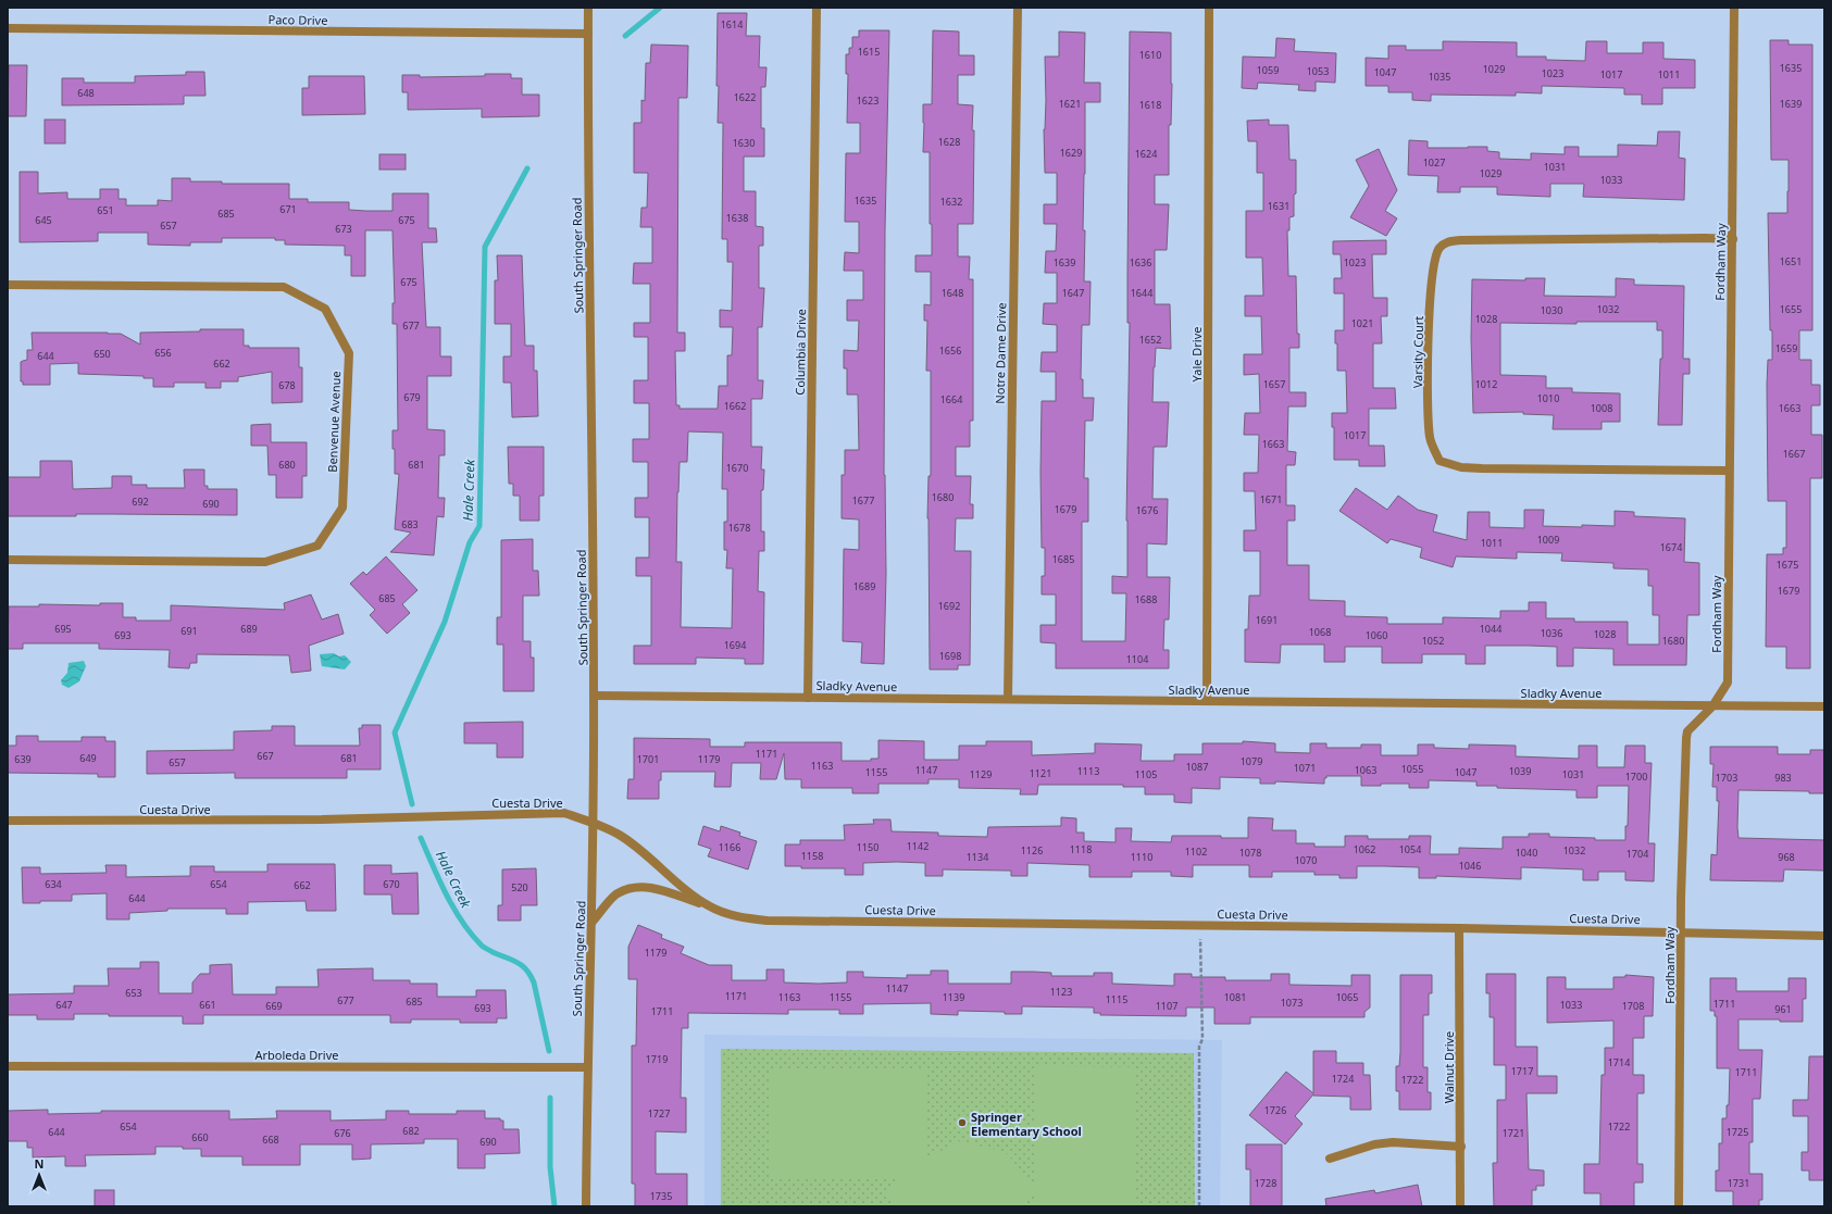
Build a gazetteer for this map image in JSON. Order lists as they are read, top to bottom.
{
  "streets": {
    "street": [
      "Paco Drive",
      "South Springer Road",
      "Fordham Way",
      "Columbia Drive",
      "Varsity Court",
      "Notre Dame Drive",
      "Yale Drive",
      "Benvenue Avenue",
      "Sladky Avenue",
      "Cuesta Drive",
      "Arboleda Drive",
      "Walnut Drive"
    ]
  },
  "crossings": [
    ["Paco Drive", "South Springer Road"],
    ["South Springer Road", "Sladky Avenue"],
    ["South Springer Road", "Cuesta Drive"],
    ["South Springer Road", "Arboleda Drive"],
    ["Fordham Way", "Varsity Court"],
    ["Fordham Way", "Sladky Avenue"],
    ["Fordham Way", "Cuesta Drive"],
    ["Columbia Drive", "Sladky Avenue"],
    ["Notre Dame Drive", "Sladky Avenue"],
    ["Yale Drive", "Sladky Avenue"],
    ["Cuesta Drive", "Walnut Drive"]
  ],
  "water": ["Hale Creek"],
  "places": ["Springer Elementary School"],
  "house_numbers": [
    "1614",
    "1615",
    "1610",
    "1635",
    "1029",
    "1059",
    "1053",
    "1047",
    "1023",
    "1017",
    "1011",
    "1035",
    "648",
    "1622",
    "1623",
    "1621",
    "1639",
    "1618",
    "1628",
    "1630",
    "1629",
    "1624",
    "1027",
    "1031",
    "1029",
    "1033",
    "1635",
    "1632",
    "1631",
    "671",
    "651",
    "685",
    "1638",
    "645",
    "675",
    "657",
    "673",
    "1651",
    "1639",
    "1636",
    "1023",
    "675",
    "1648",
    "1647",
    "1644",
    "1032",
    "1655",
    "1030",
    "1028",
    "1021",
    "677",
    "1652",
    "1659",
    "1656",
    "656",
    "650",
    "644",
    "662",
    "1657",
    "1012",
    "678",
    "679",
    "1010",
    "1664",
    "1662",
    "1008",
    "1663",
    "1017",
    "1663",
    "1667",
    "680",
    "681",
    "1670",
    "1680",
    "1671",
    "1677",
    "692",
    "690",
    "1679",
    "1676",
    "683",
    "1678",
    "1009",
    "1011",
    "1674",
    "1685",
    "1675",
    "1689",
    "1679",
    "685",
    "1688",
    "1692",
    "1691",
    "695",
    "689",
    "1044",
    "691",
    "1068",
    "1036",
    "1028",
    "693",
    "1060",
    "1052",
    "1680",
    "1694",
    "1698",
    "1104",
    "1171",
    "667",
    "649",
    "681",
    "639",
    "1701",
    "1179",
    "1079",
    "657",
    "1163",
    "1087",
    "1071",
    "1055",
    "1147",
    "1063",
    "1113",
    "1039",
    "1155",
    "1047",
    "1121",
    "1129",
    "1105",
    "1031",
    "1700",
    "1703",
    "983",
    "1142",
    "1166",
    "1150",
    "1118",
    "1062",
    "1054",
    "1126",
    "1032",
    "1102",
    "1078",
    "1040",
    "1704",
    "1158",
    "1134",
    "1110",
    "968",
    "1070",
    "1046",
    "634",
    "654",
    "670",
    "662",
    "520",
    "644",
    "1179",
    "1147",
    "1123",
    "653",
    "1171",
    "1163",
    "1155",
    "1139",
    "1081",
    "1065",
    "1115",
    "677",
    "685",
    "1073",
    "1711",
    "647",
    "661",
    "1033",
    "669",
    "1107",
    "1708",
    "693",
    "961",
    "1711",
    "1719",
    "1714",
    "1717",
    "1711",
    "1724",
    "1722",
    "1726",
    "1727",
    "654",
    "1722",
    "682",
    "644",
    "1725",
    "676",
    "1721",
    "660",
    "668",
    "690",
    "1728",
    "1731",
    "1735"
  ],
  "north": "top"
}
